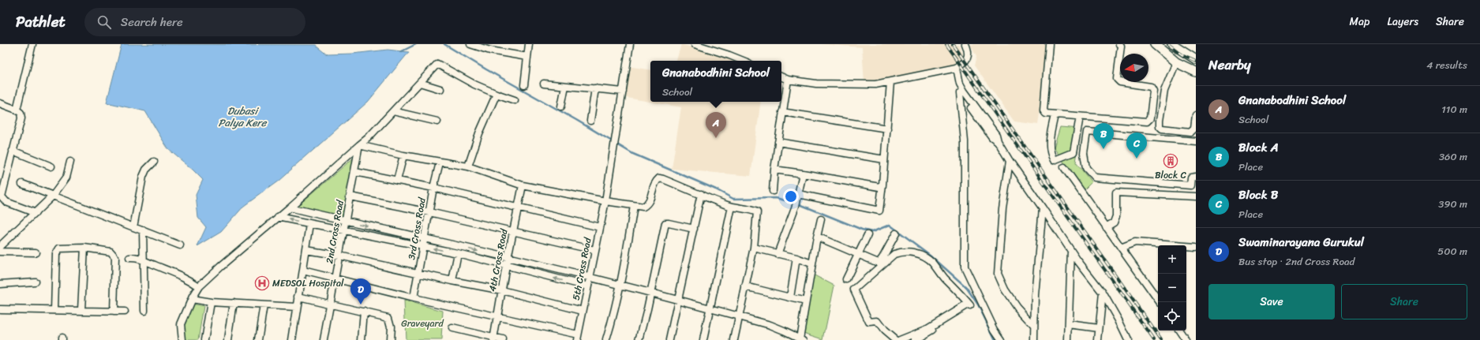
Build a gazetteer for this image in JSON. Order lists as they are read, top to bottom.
{
  "streets": {
    "street": [
      "3rd Cross Road",
      "2nd Cross Road",
      "4th Cross Road",
      "5th Cross Road"
    ]
  },
  "water": ["Dubasi Palya Kere"],
  "parks": ["Graveyard"],
  "places": {
    "building": ["Block C"],
    "hospital": ["MEDSOL Hospital"]
  },
  "north": "left",
  "page": {
    "header": "Pathlet",
    "search": "Search here",
    "nav": ["Map", "Layers", "Share"],
    "heading": ["Nearby", "4 results"],
    "popup": ["Gnanabodhini School", "School"],
    "list": [
      {
        "mark": "A",
        "name": "Gnanabodhini School",
        "note": "School",
        "value": "110 m"
      },
      {
        "mark": "B",
        "name": "Block A",
        "note": "Place",
        "value": "360 m"
      },
      {
        "mark": "C",
        "name": "Block B",
        "note": "Place",
        "value": "390 m"
      },
      {
        "mark": "D",
        "name": "Swaminarayana Gurukul",
        "note": "Bus stop · 2nd Cross Road",
        "value": "500 m"
      }
    ],
    "pins": [
      "A",
      "B",
      "C",
      "D"
    ],
    "map_buttons": ["+", "−"],
    "buttons": ["Save", "Share"]
  }
}
